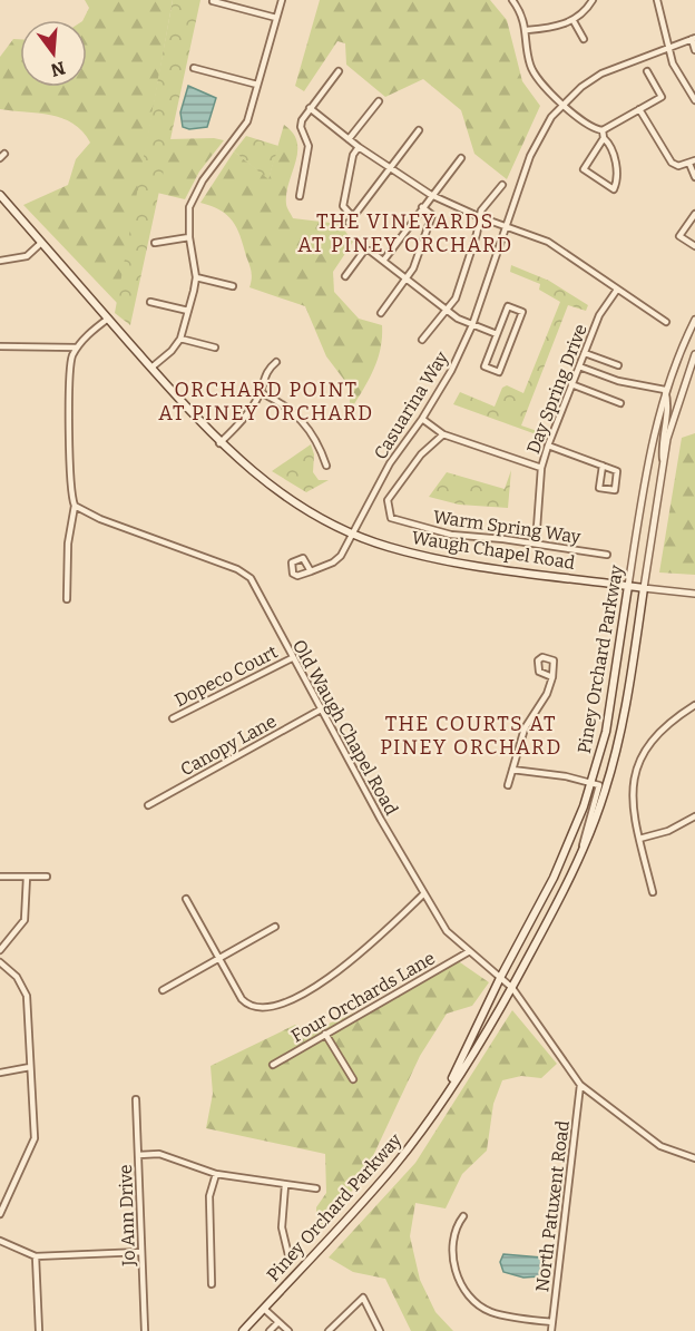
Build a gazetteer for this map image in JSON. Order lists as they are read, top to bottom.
{
  "streets": {
    "main road": ["Waugh Chapel Road", "Piney Orchard Parkway"],
    "street": [
      "Day Spring Drive",
      "Casuarina Way",
      "Warm Spring Way",
      "Dopeco Court",
      "Old Waugh Chapel Road",
      "Canopy Lane",
      "Four Orchards Lane",
      "North Patuxent Road",
      "Jo Ann Drive"
    ]
  },
  "crossings": [
    ["Day Spring Drive", "Warm Spring Way"],
    ["Casuarina Way", "Waugh Chapel Road"],
    ["Waugh Chapel Road", "Piney Orchard Parkway"],
    ["Piney Orchard Parkway", "Old Waugh Chapel Road"],
    ["Dopeco Court", "Old Waugh Chapel Road"],
    ["Old Waugh Chapel Road", "Canopy Lane"],
    ["Old Waugh Chapel Road", "Four Orchards Lane"],
    ["Old Waugh Chapel Road", "North Patuxent Road"]
  ],
  "districts": ["THE VINEYARDS AT PINEY ORCHARD", "ORCHARD POINT AT PINEY ORCHARD", "THE COURTS AT PINEY ORCHARD"],
  "north": "bottom"
}
